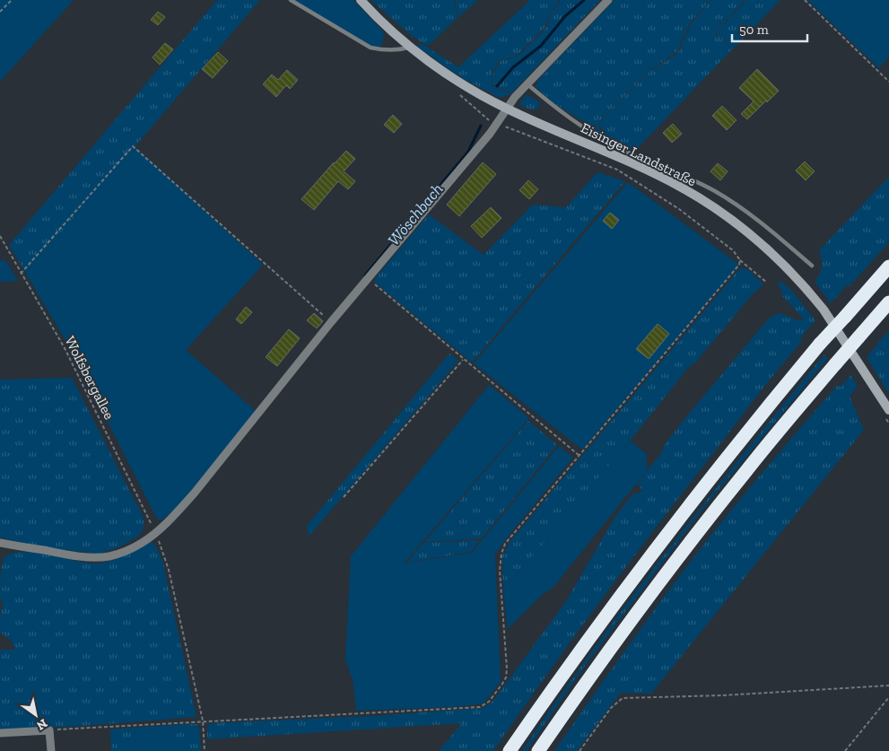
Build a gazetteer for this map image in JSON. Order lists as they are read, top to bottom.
{
  "streets": {
    "main road": ["Eisinger Landstraße"],
    "path": ["Wolfsbergallee"]
  },
  "water": ["Wöschbach"],
  "scale_bar": "50 m",
  "north": "bottom right"
}
